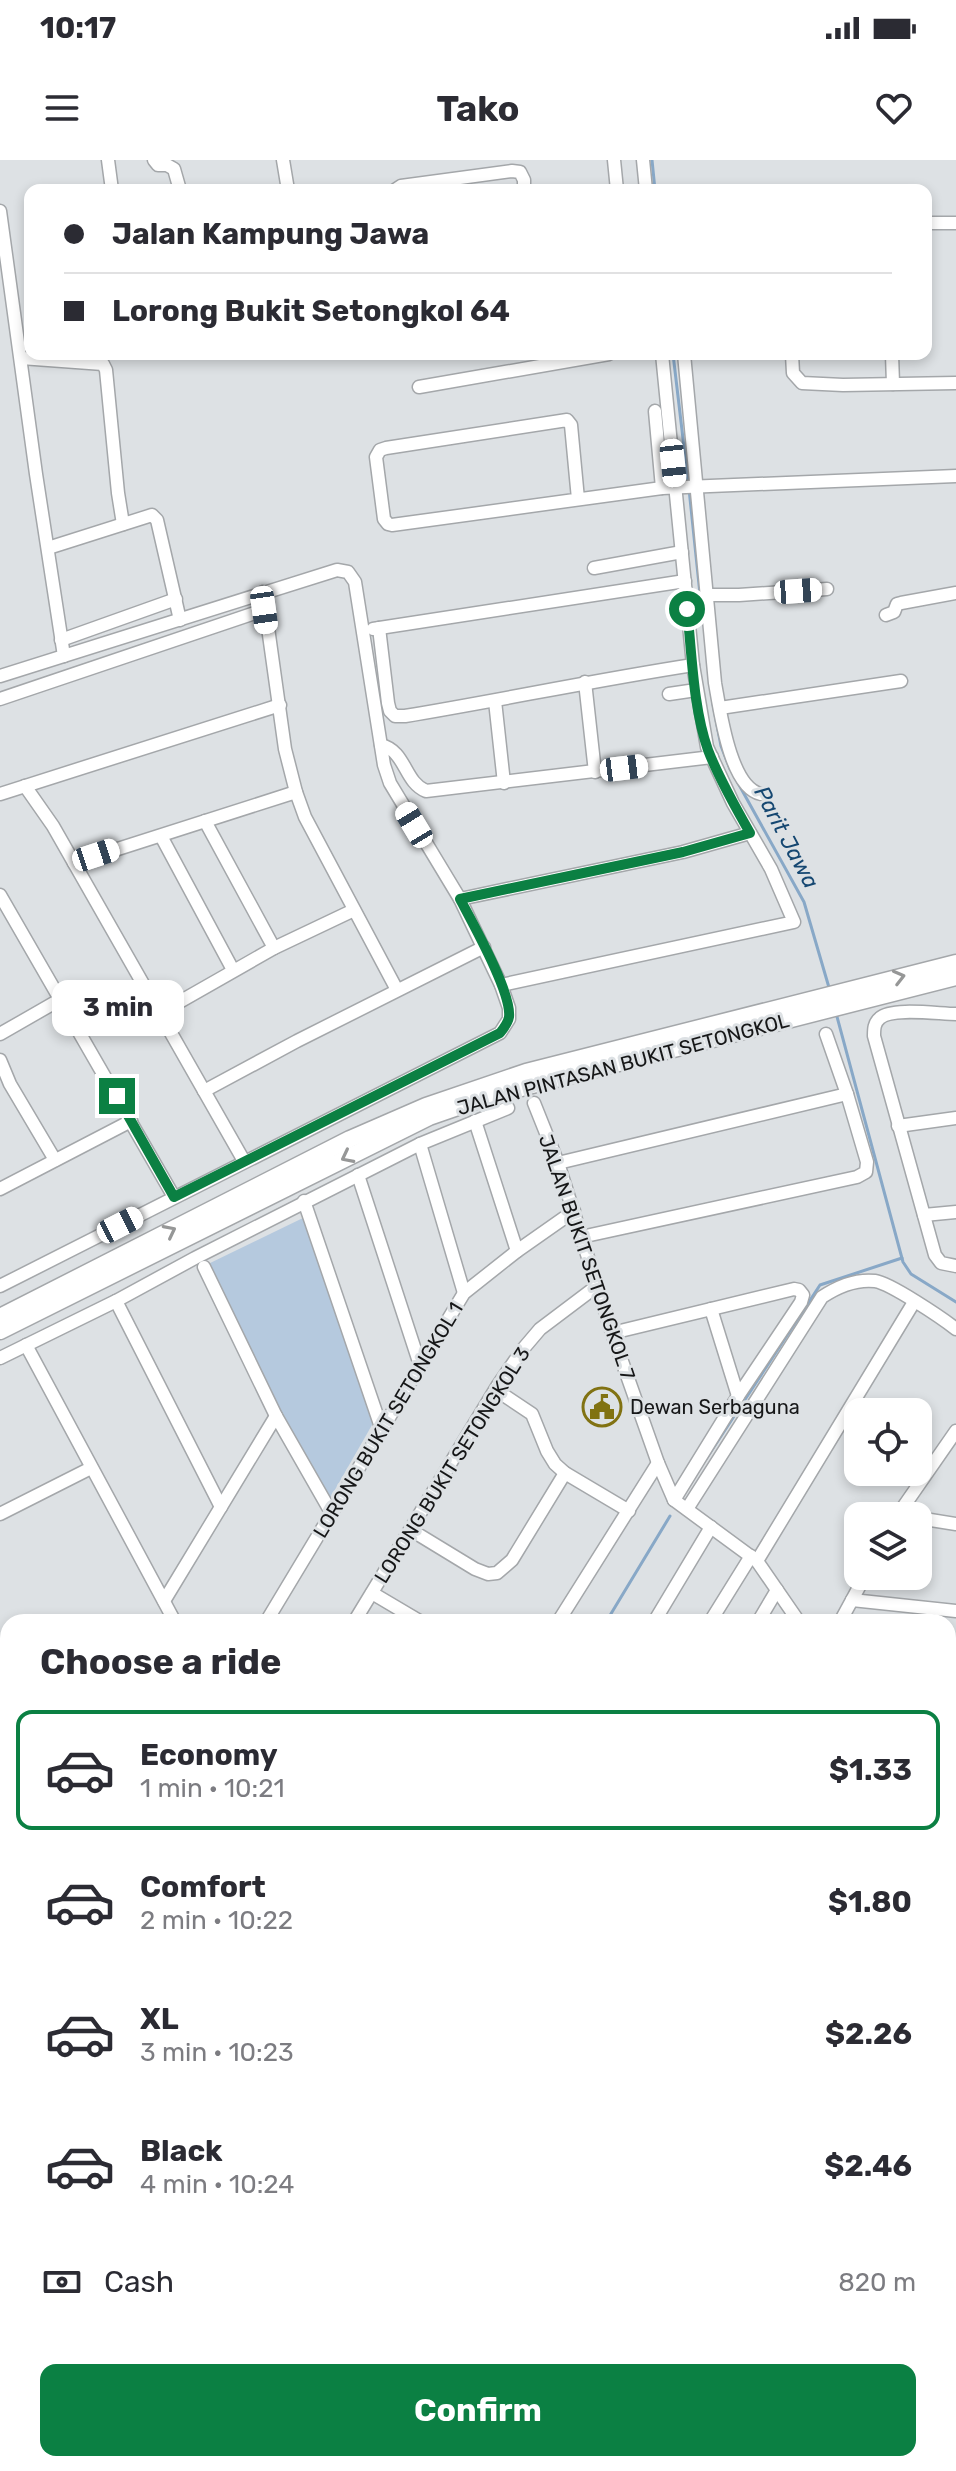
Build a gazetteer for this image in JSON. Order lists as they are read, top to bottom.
{
  "streets": {
    "main road": ["JALAN PINTASAN BUKIT SETONGKOL"],
    "street": ["JALAN BUKIT SETONGKOL 7", "LORONG BUKIT SETONGKOL 1", "LORONG BUKIT SETONGKOL 3"]
  },
  "crossings": [
    ["JALAN BUKIT SETONGKOL 7", "LORONG BUKIT SETONGKOL 1"],
    ["JALAN BUKIT SETONGKOL 7", "LORONG BUKIT SETONGKOL 3"]
  ],
  "water": ["Parit Jawa"],
  "places": {
    "public building": ["Dewan Serbaguna"]
  },
  "page": {
    "status": "10:17",
    "header": "Tako",
    "banner": ["Jalan Kampung Jawa", "Lorong Bukit Setongkol 64"],
    "bubble": "3 min",
    "heading": "Choose a ride",
    "list": [
      {
        "name": "Economy",
        "note": "1 min · 10:21",
        "value": "$1.33"
      },
      {
        "name": "Comfort",
        "note": "2 min · 10:22",
        "value": "$1.80"
      },
      {
        "name": "XL",
        "note": "3 min · 10:23",
        "value": "$2.26"
      },
      {
        "name": "Black",
        "note": "4 min · 10:24",
        "value": "$2.46"
      }
    ],
    "pay": ["Cash", "820 m"],
    "buttons": "Confirm"
  }
}
